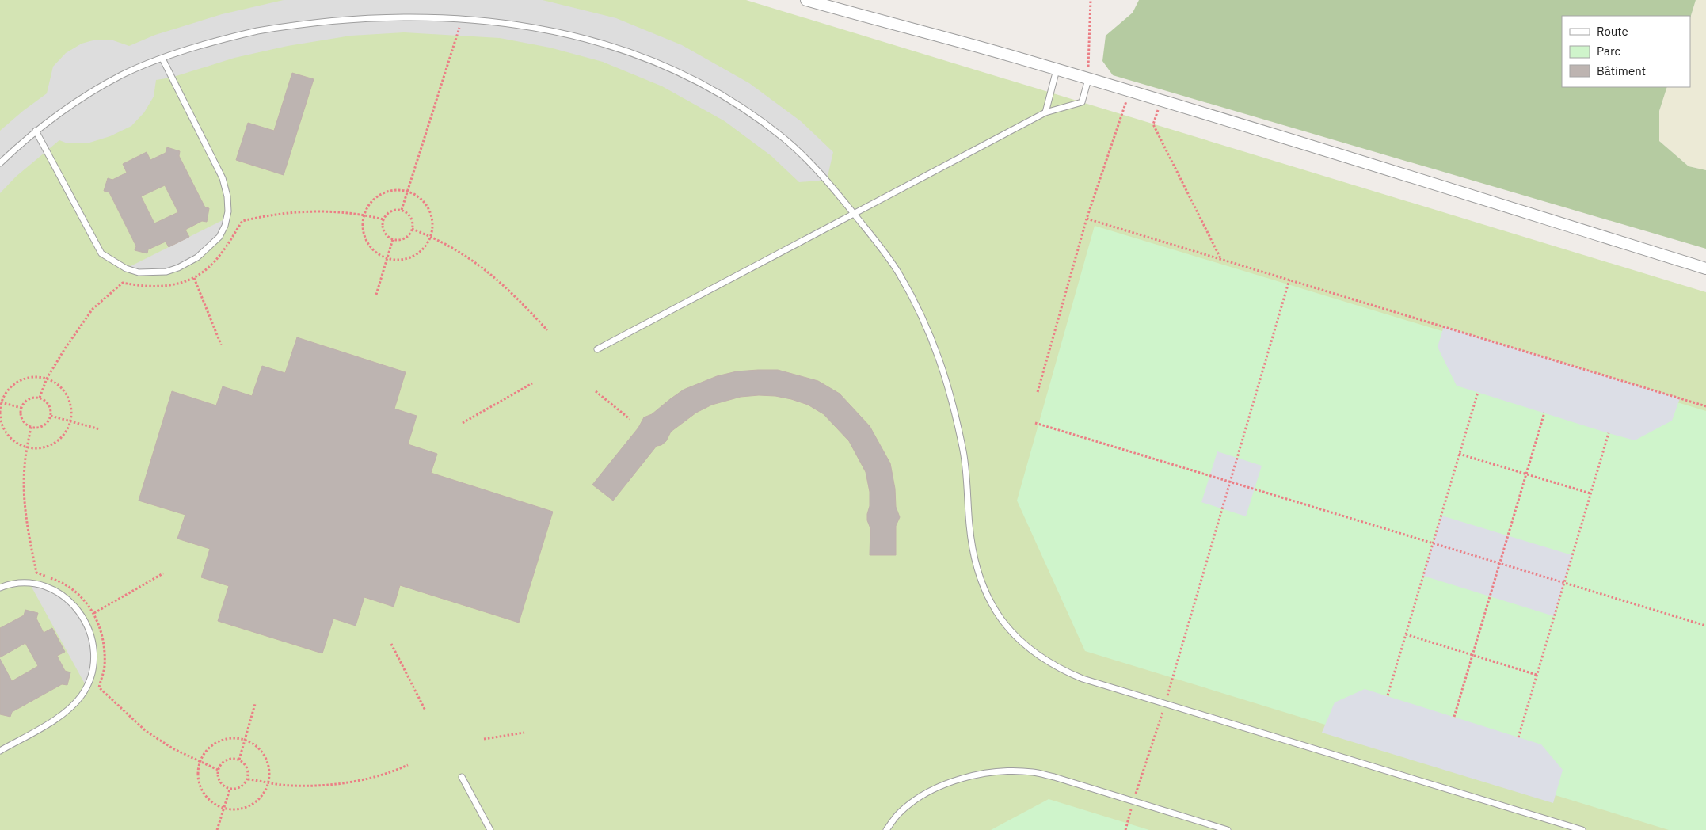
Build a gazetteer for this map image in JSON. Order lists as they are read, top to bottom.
{
  "legend": ["Route", "Parc", "Bâtiment"]
}
